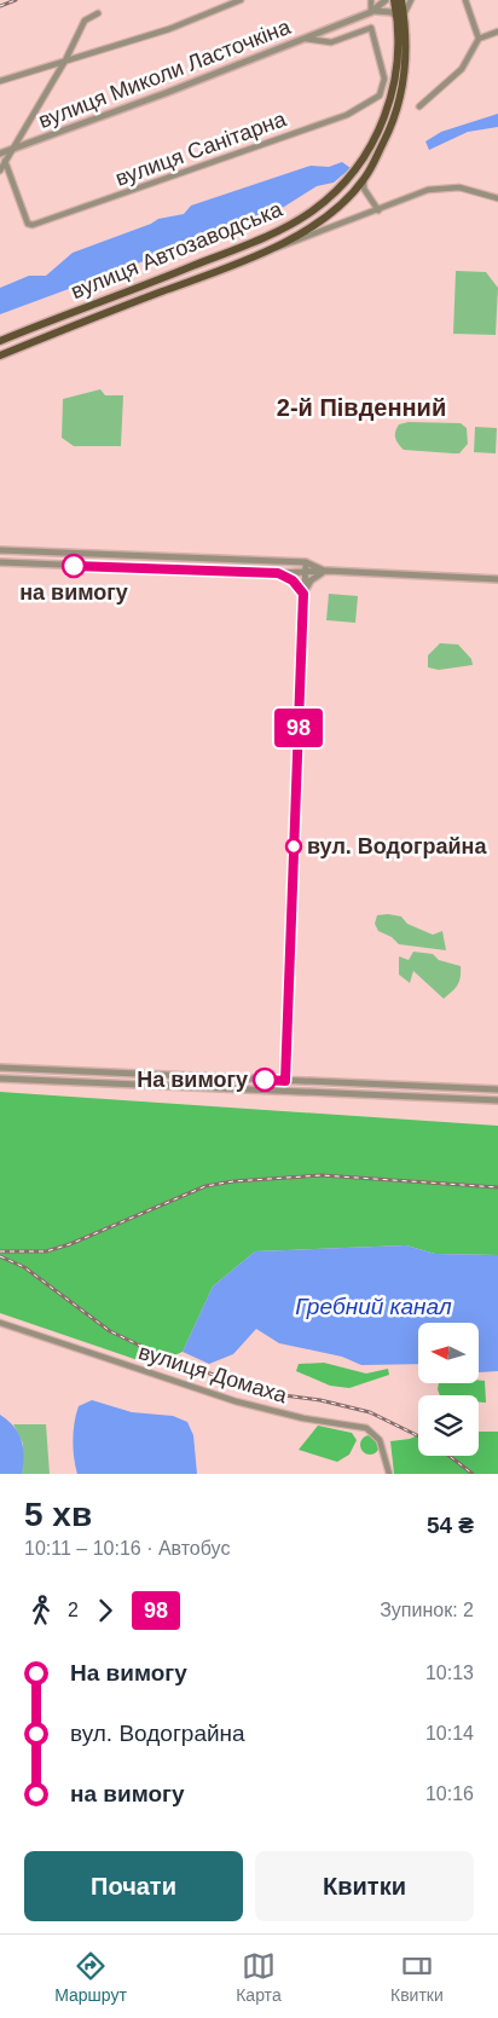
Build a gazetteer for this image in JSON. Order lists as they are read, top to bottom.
{
  "streets": {
    "main road": ["вулиця Автозаводська"],
    "street": ["вулиця Миколи Ласточкіна", "вулиця Санітарна", "вулиця Домаха"]
  },
  "crossings": [
    ["вулиця Миколи Ласточкіна", "вулиця Санітарна"]
  ],
  "districts": ["2-й Південний"],
  "water": ["Гребний канал"],
  "places": ["на вимогу", "вул. Водограйна", "На вимогу"],
  "lines": ["bus line 98"],
  "north": "left",
  "page": {
    "on_map": "98",
    "heading": ["5 хв", "10:11 – 10:16 · Автобус", "54 ₴"],
    "legs": ["2", "98", "Зупинок: 2"],
    "list": [
      {
        "name": "На вимогу",
        "value": "10:13"
      },
      {
        "name": "вул. Водограйна",
        "value": "10:14"
      },
      {
        "name": "на вимогу",
        "value": "10:16"
      }
    ],
    "buttons": ["Почати", "Квитки"],
    "tabs": ["Маршрут", "Карта", "Квитки"]
  }
}
